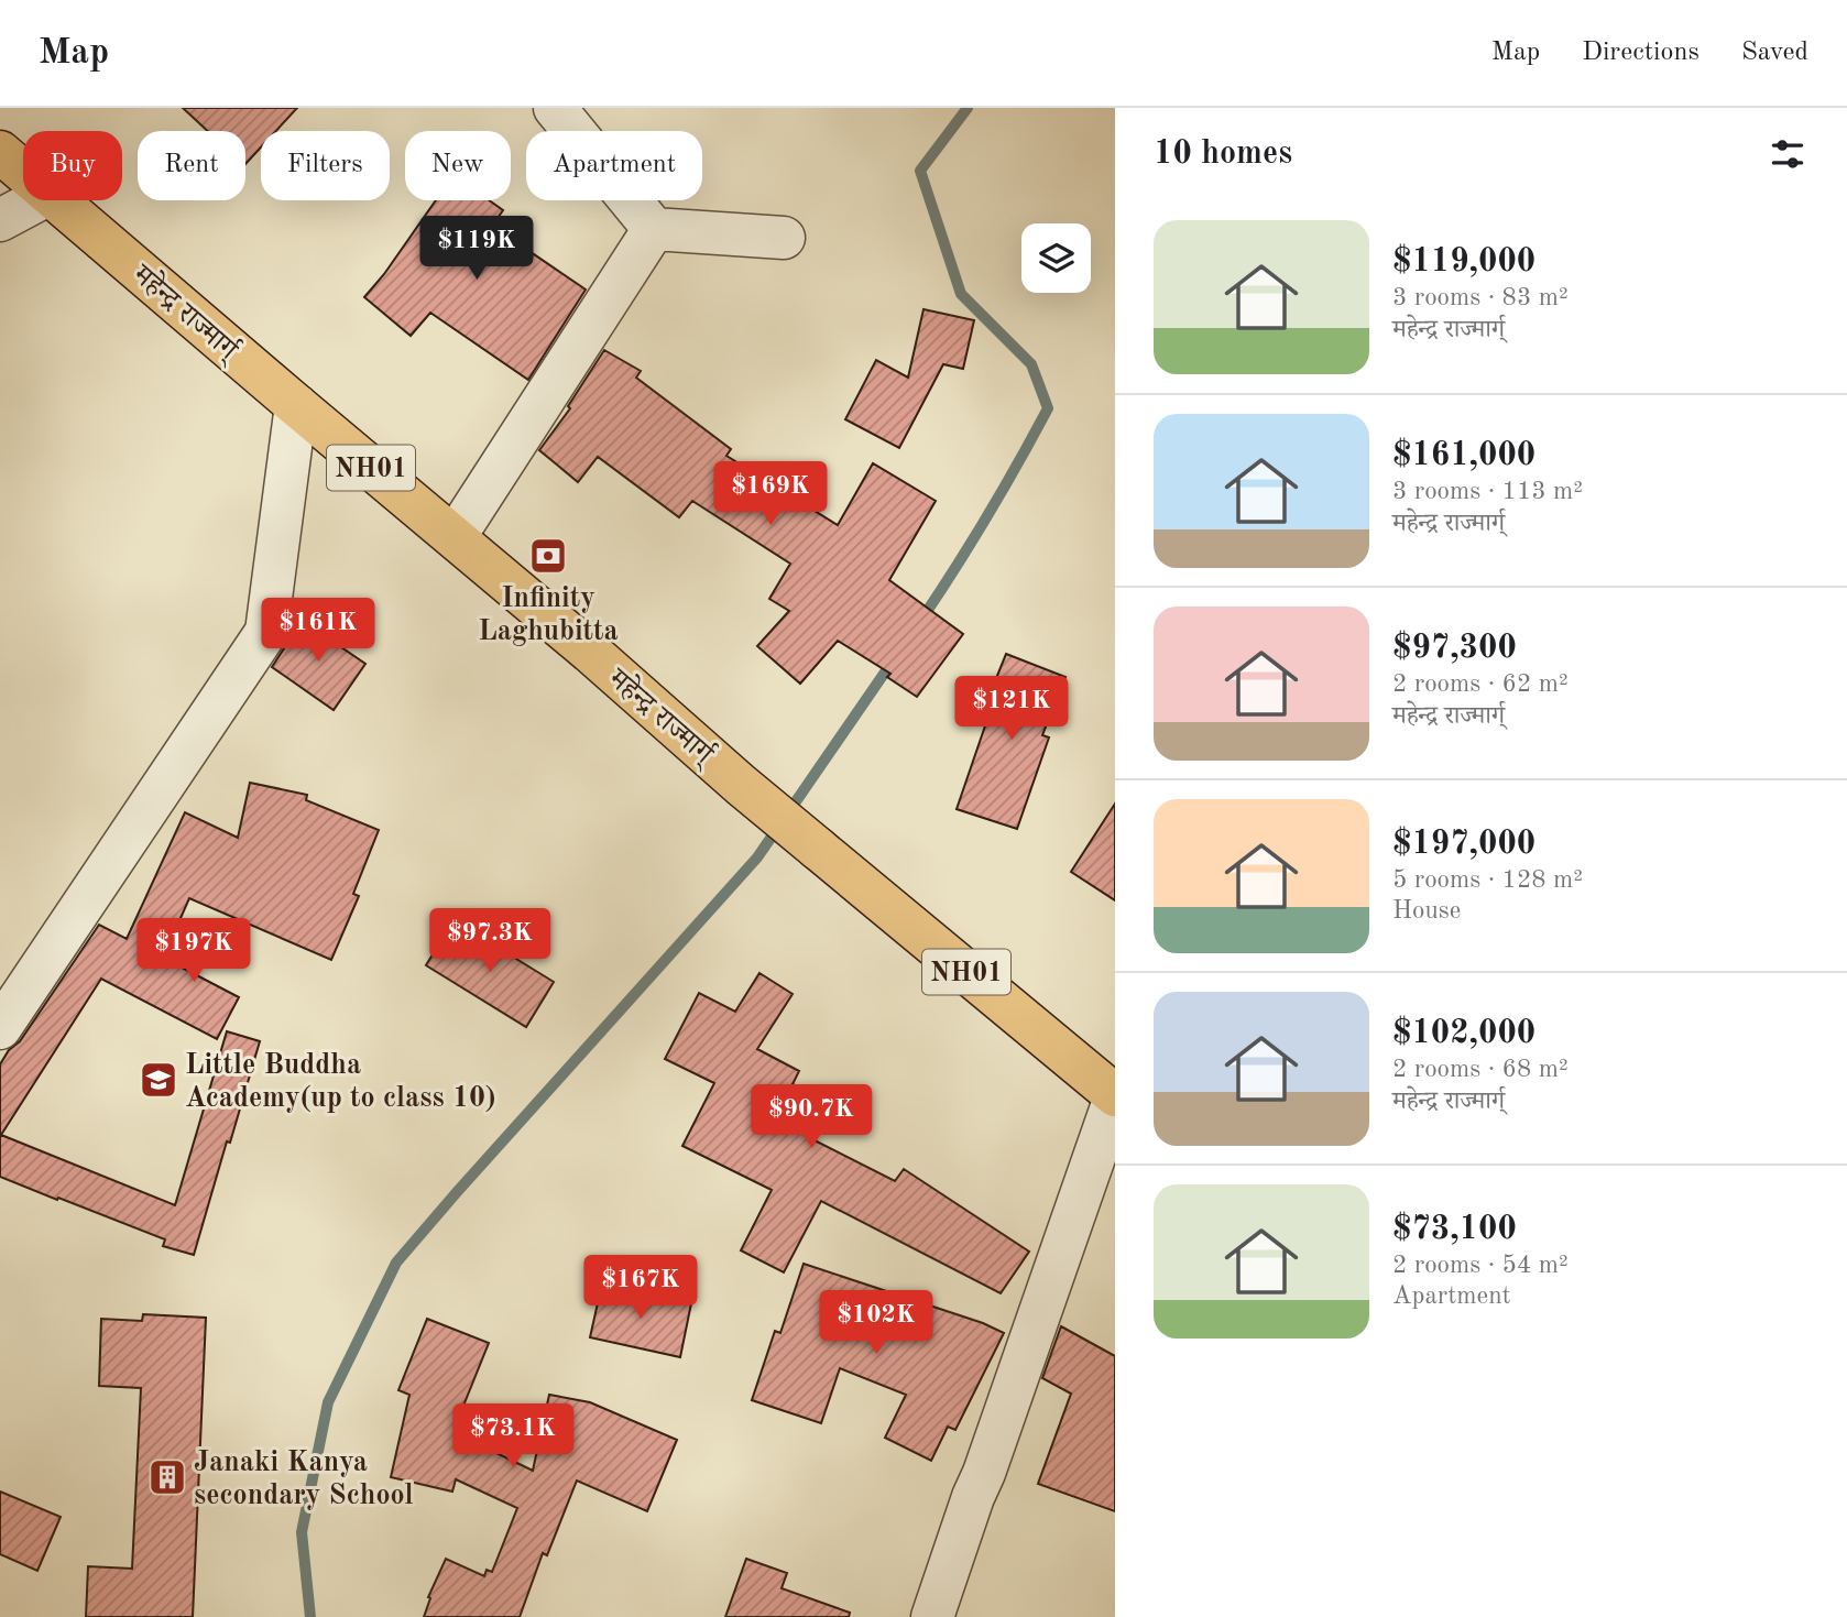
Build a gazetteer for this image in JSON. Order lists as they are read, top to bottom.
{
  "streets": {
    "main road": ["महेन्द्र राज्मार्ग्", "NH01"]
  },
  "places": {
    "bank": ["Infinity Laghubitta"],
    "school or university": ["Little Buddha Academy(up to class 10)"],
    "building": ["Janaki Kanya secondary School"]
  },
  "page": {
    "header": "Map",
    "nav": ["Map", "Directions", "Saved"],
    "heading": "10 homes",
    "chip": [
      "Buy",
      "Rent",
      "Filters",
      "New",
      "Apartment"
    ],
    "list": [
      {
        "name": "$119,000",
        "note": "3 rooms · 83 m² · महेन्द्र राज्मार्ग्"
      },
      {
        "name": "$161,000",
        "note": "3 rooms · 113 m² · महेन्द्र राज्मार्ग्"
      },
      {
        "name": "$97,300",
        "note": "2 rooms · 62 m² · महेन्द्र राज्मार्ग्"
      },
      {
        "name": "$197,000",
        "note": "5 rooms · 128 m² · House"
      },
      {
        "name": "$102,000",
        "note": "2 rooms · 68 m² · महेन्द्र राज्मार्ग्"
      },
      {
        "name": "$73,100",
        "note": "2 rooms · 54 m² · Apartment"
      }
    ],
    "price": [
      "$119K",
      "$169K",
      "$161K",
      "$121K",
      "$97.3K",
      "$197K",
      "$90.7K",
      "$167K",
      "$102K",
      "$73.1K"
    ]
  }
}
